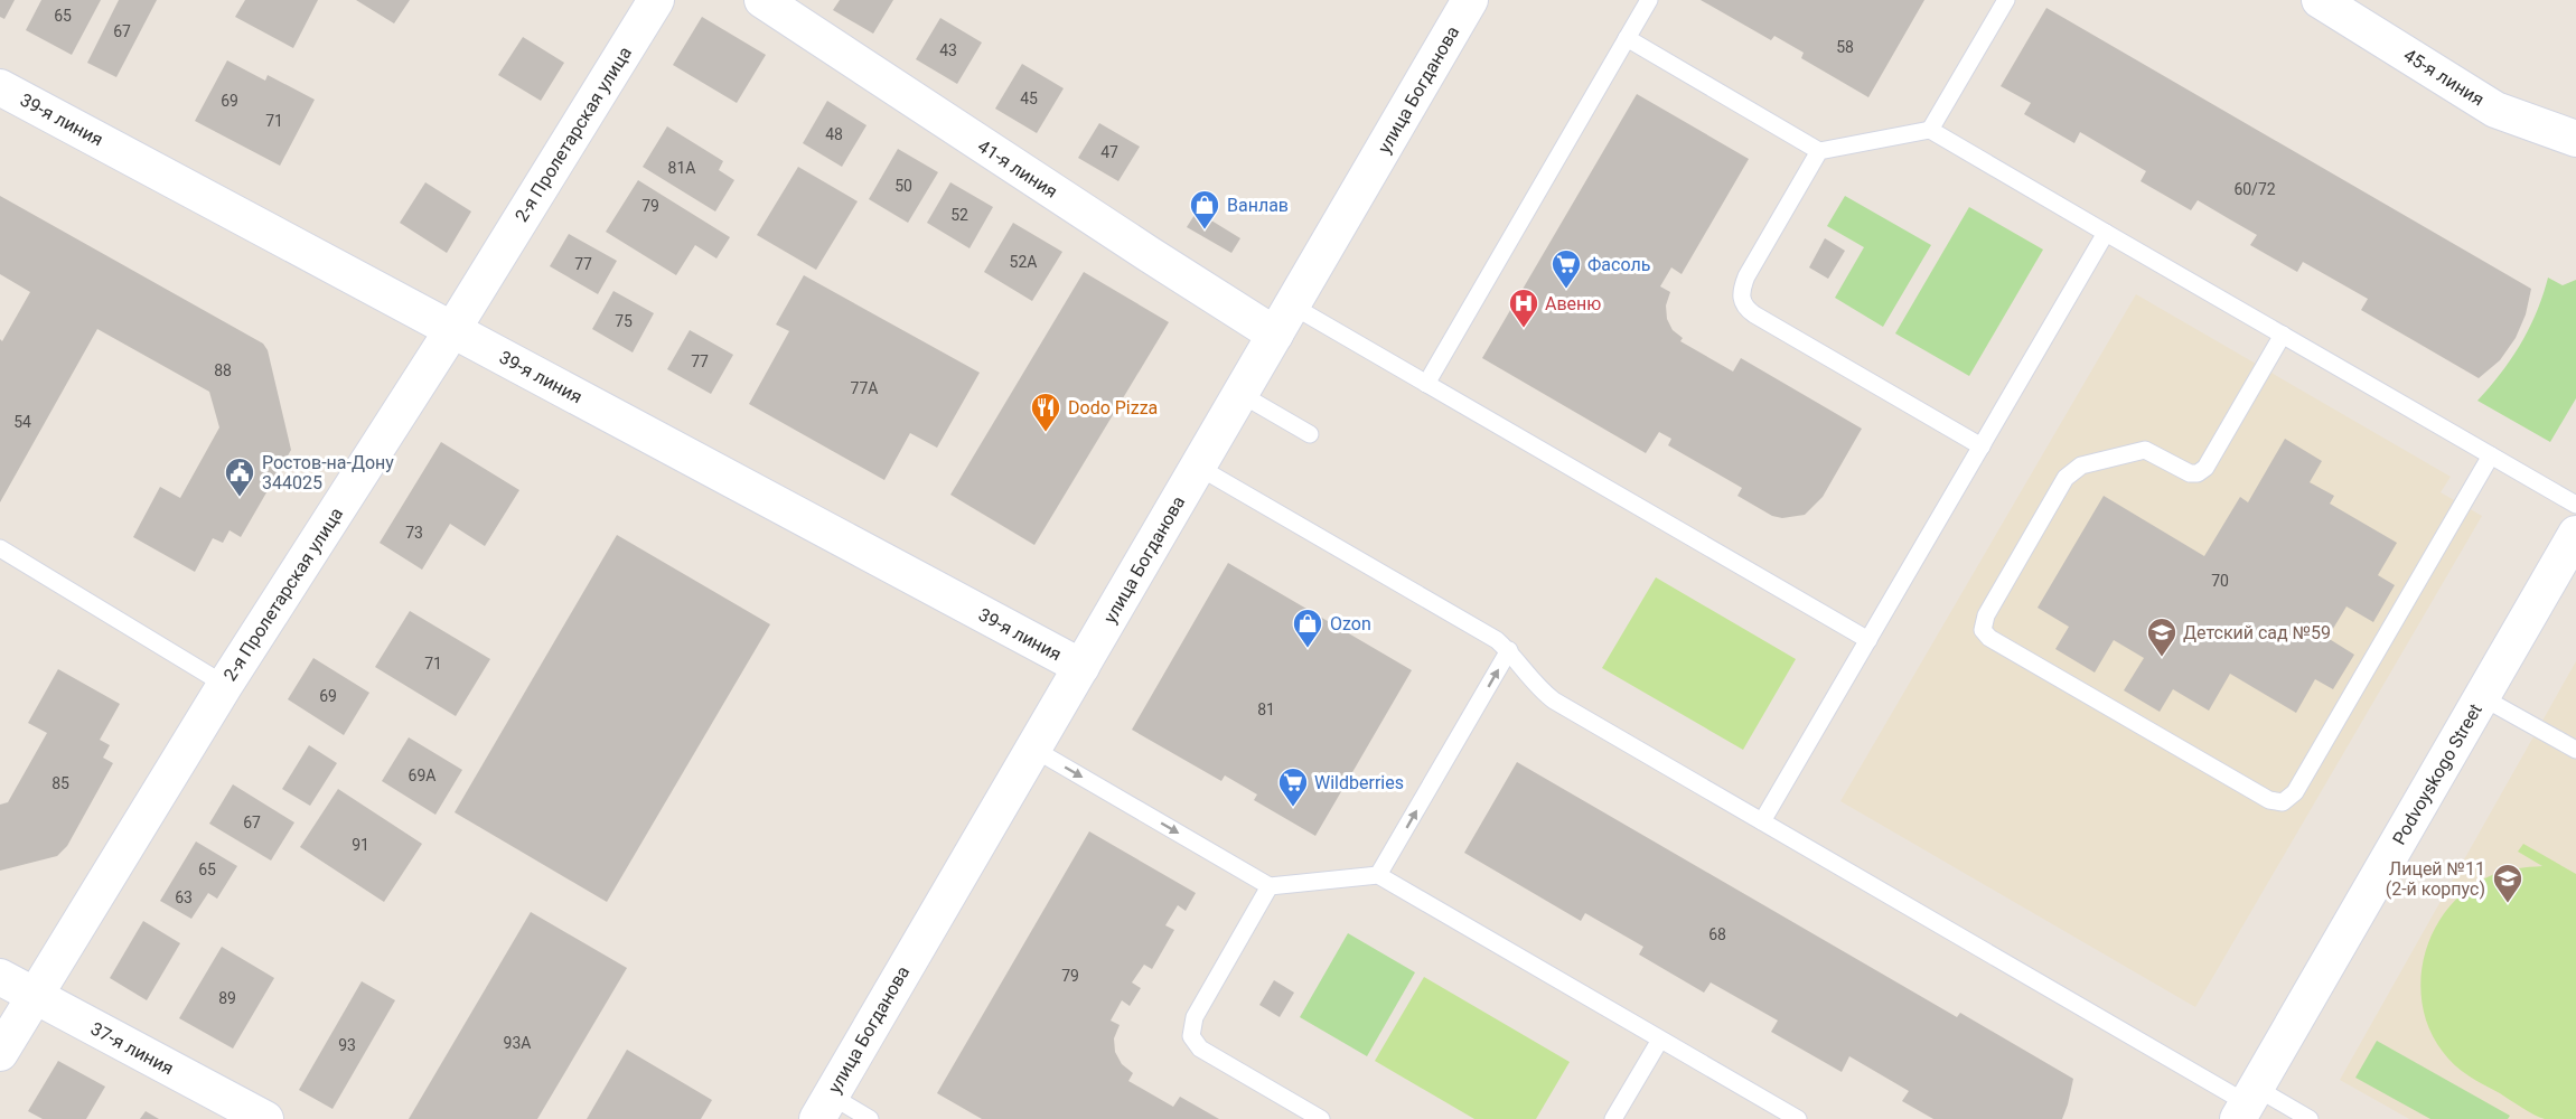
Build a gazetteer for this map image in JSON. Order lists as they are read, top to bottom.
{
  "streets": {
    "street": [
      "45-я линия",
      "улица Богданова",
      "39-я линия",
      "2-я Пролетарская улица",
      "41-я линия",
      "Podvoyskogo Street",
      "37-я линия"
    ]
  },
  "crossings": [
    ["улица Богданова", "39-я линия"],
    ["улица Богданова", "41-я линия"],
    ["39-я линия", "2-я Пролетарская улица"],
    ["2-я Пролетарская улица", "37-я линия"]
  ],
  "places": {
    "shop": ["Ванлав", "Ozon"],
    "supermarket": ["Фасоль", "Wildberries"],
    "hospital": ["Авеню"],
    "restaurant": ["Dodo Pizza"],
    "public building": ["Ростов-на-Дону 344025"],
    "school or university": ["Детский сад №59", "Лицей №11 (2-й корпус)"]
  },
  "house_numbers": [
    "65",
    "67",
    "58",
    "43",
    "45",
    "69",
    "71",
    "48",
    "47",
    "81А",
    "50",
    "60/72",
    "79",
    "52",
    "52А",
    "77",
    "75",
    "77",
    "88",
    "77А",
    "54",
    "73",
    "70",
    "71",
    "69",
    "81",
    "69А",
    "85",
    "67",
    "91",
    "65",
    "63",
    "68",
    "79",
    "89",
    "93А",
    "93"
  ]
}
